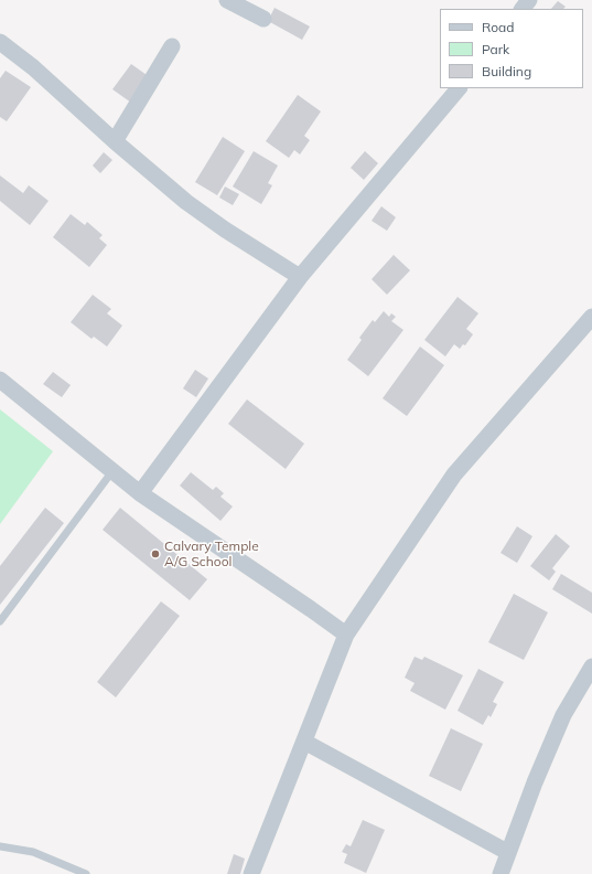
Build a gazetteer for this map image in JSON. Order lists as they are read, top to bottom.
{
  "places": ["Calvary Temple A/G School"],
  "legend": ["Road", "Park", "Building"]
}
